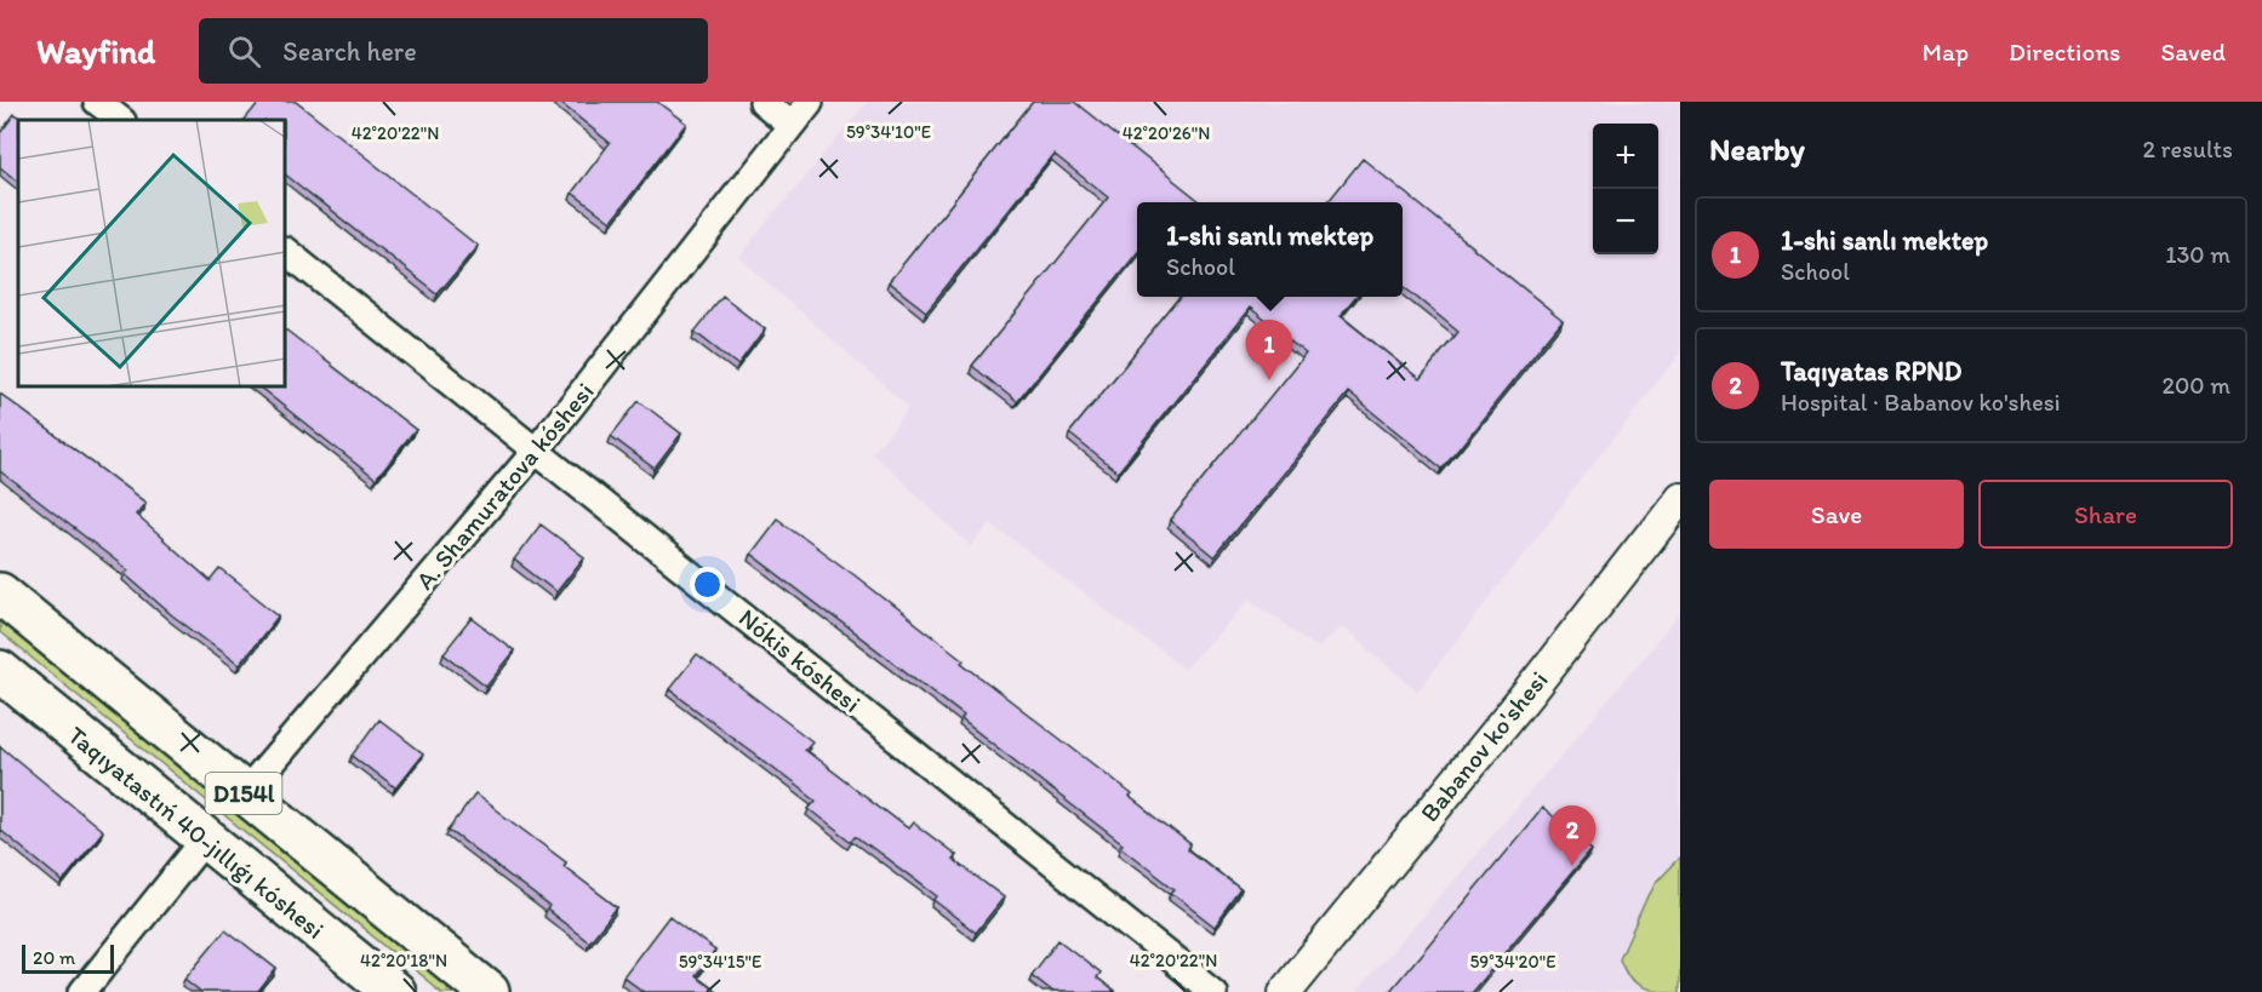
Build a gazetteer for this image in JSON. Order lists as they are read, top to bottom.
{
  "streets": {
    "main road": ["D154l", "Taqıyatastıń 40-jıllıǵı kóshesi"],
    "street": ["A. Shamuratova kóshesi", "Nókis kóshesi", "Babanov ko'shesi"]
  },
  "crossings": [
    ["A. Shamuratova kóshesi", "Nókis kóshesi"],
    ["A. Shamuratova kóshesi", "D154l"]
  ],
  "scale_bar": "20 m",
  "page": {
    "header": "Wayfind",
    "search": "Search here",
    "nav": ["Map", "Directions", "Saved"],
    "heading": ["Nearby", "2 results"],
    "map_buttons": ["+", "−"],
    "list": [
      {
        "mark": "1",
        "name": "1-shi sanlı mektep",
        "note": "School",
        "value": "130 m"
      },
      {
        "mark": "2",
        "name": "Taqıyatas RPND",
        "note": "Hospital · Babanov ko'shesi",
        "value": "200 m"
      }
    ],
    "popup": ["1-shi sanlı mektep", "School"],
    "pins": ["1", "2"],
    "buttons": ["Save", "Share"],
    "scale": "20 m"
  },
  "coordinates": [
    "59°34'10\"E",
    "42°20'22\"N",
    "42°20'26\"N",
    "42°20'18\"N",
    "59°34'15\"E",
    "59°34'20\"E"
  ]
}
